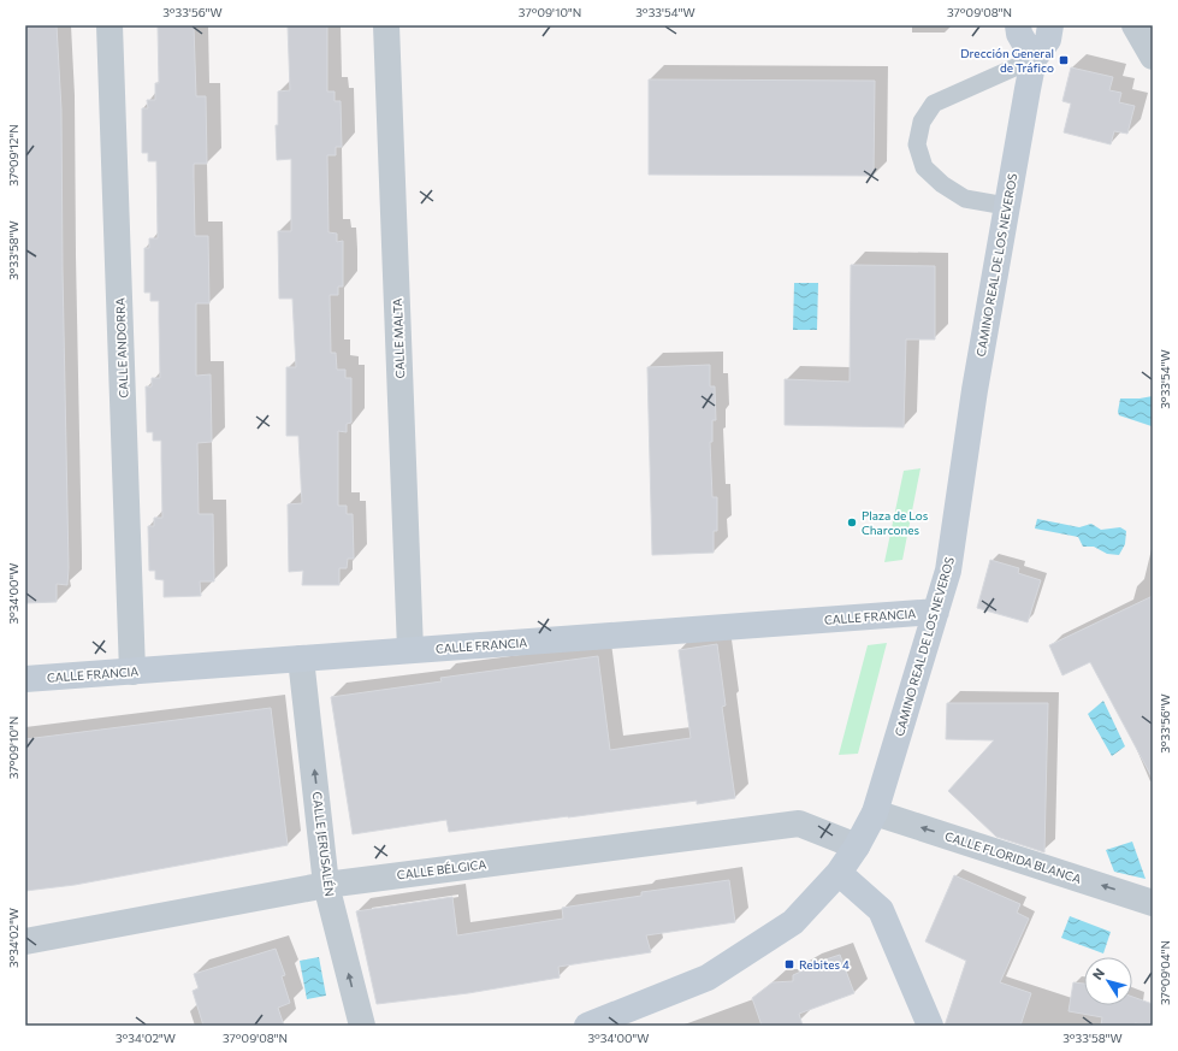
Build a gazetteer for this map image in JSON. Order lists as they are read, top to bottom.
{
  "streets": {
    "street": [
      "CAMINO REAL DE LOS NEVEROS",
      "CALLE MALTA",
      "CALLE ANDORRA",
      "CALLE FRANCIA",
      "CALLE JERUSALÉN",
      "CALLE FLORIDA BLANCA",
      "CALLE BÉLGICA"
    ]
  },
  "crossings": [
    ["CAMINO REAL DE LOS NEVEROS", "CALLE FRANCIA"],
    ["CAMINO REAL DE LOS NEVEROS", "CALLE FLORIDA BLANCA"],
    ["CAMINO REAL DE LOS NEVEROS", "CALLE BÉLGICA"],
    ["CALLE MALTA", "CALLE FRANCIA"],
    ["CALLE ANDORRA", "CALLE FRANCIA"],
    ["CALLE FRANCIA", "CALLE JERUSALÉN"],
    ["CALLE JERUSALÉN", "CALLE BÉLGICA"]
  ],
  "one_way": ["CALLE JERUSALÉN", "CALLE FLORIDA BLANCA"],
  "places": {
    "transit": ["Drección General de Tráfico", "Rebites 4"],
    "other": ["Plaza de Los Charcones"]
  },
  "north": "top left",
  "coordinates": [
    "3°33'56\"W",
    "37°09'10\"N",
    "3°33'54\"W",
    "37°09'08\"N",
    "37°09'12\"N",
    "3°33'58\"W",
    "3°34'00\"W",
    "3°34'02\"W",
    "37°09'04\"N"
  ]
}
